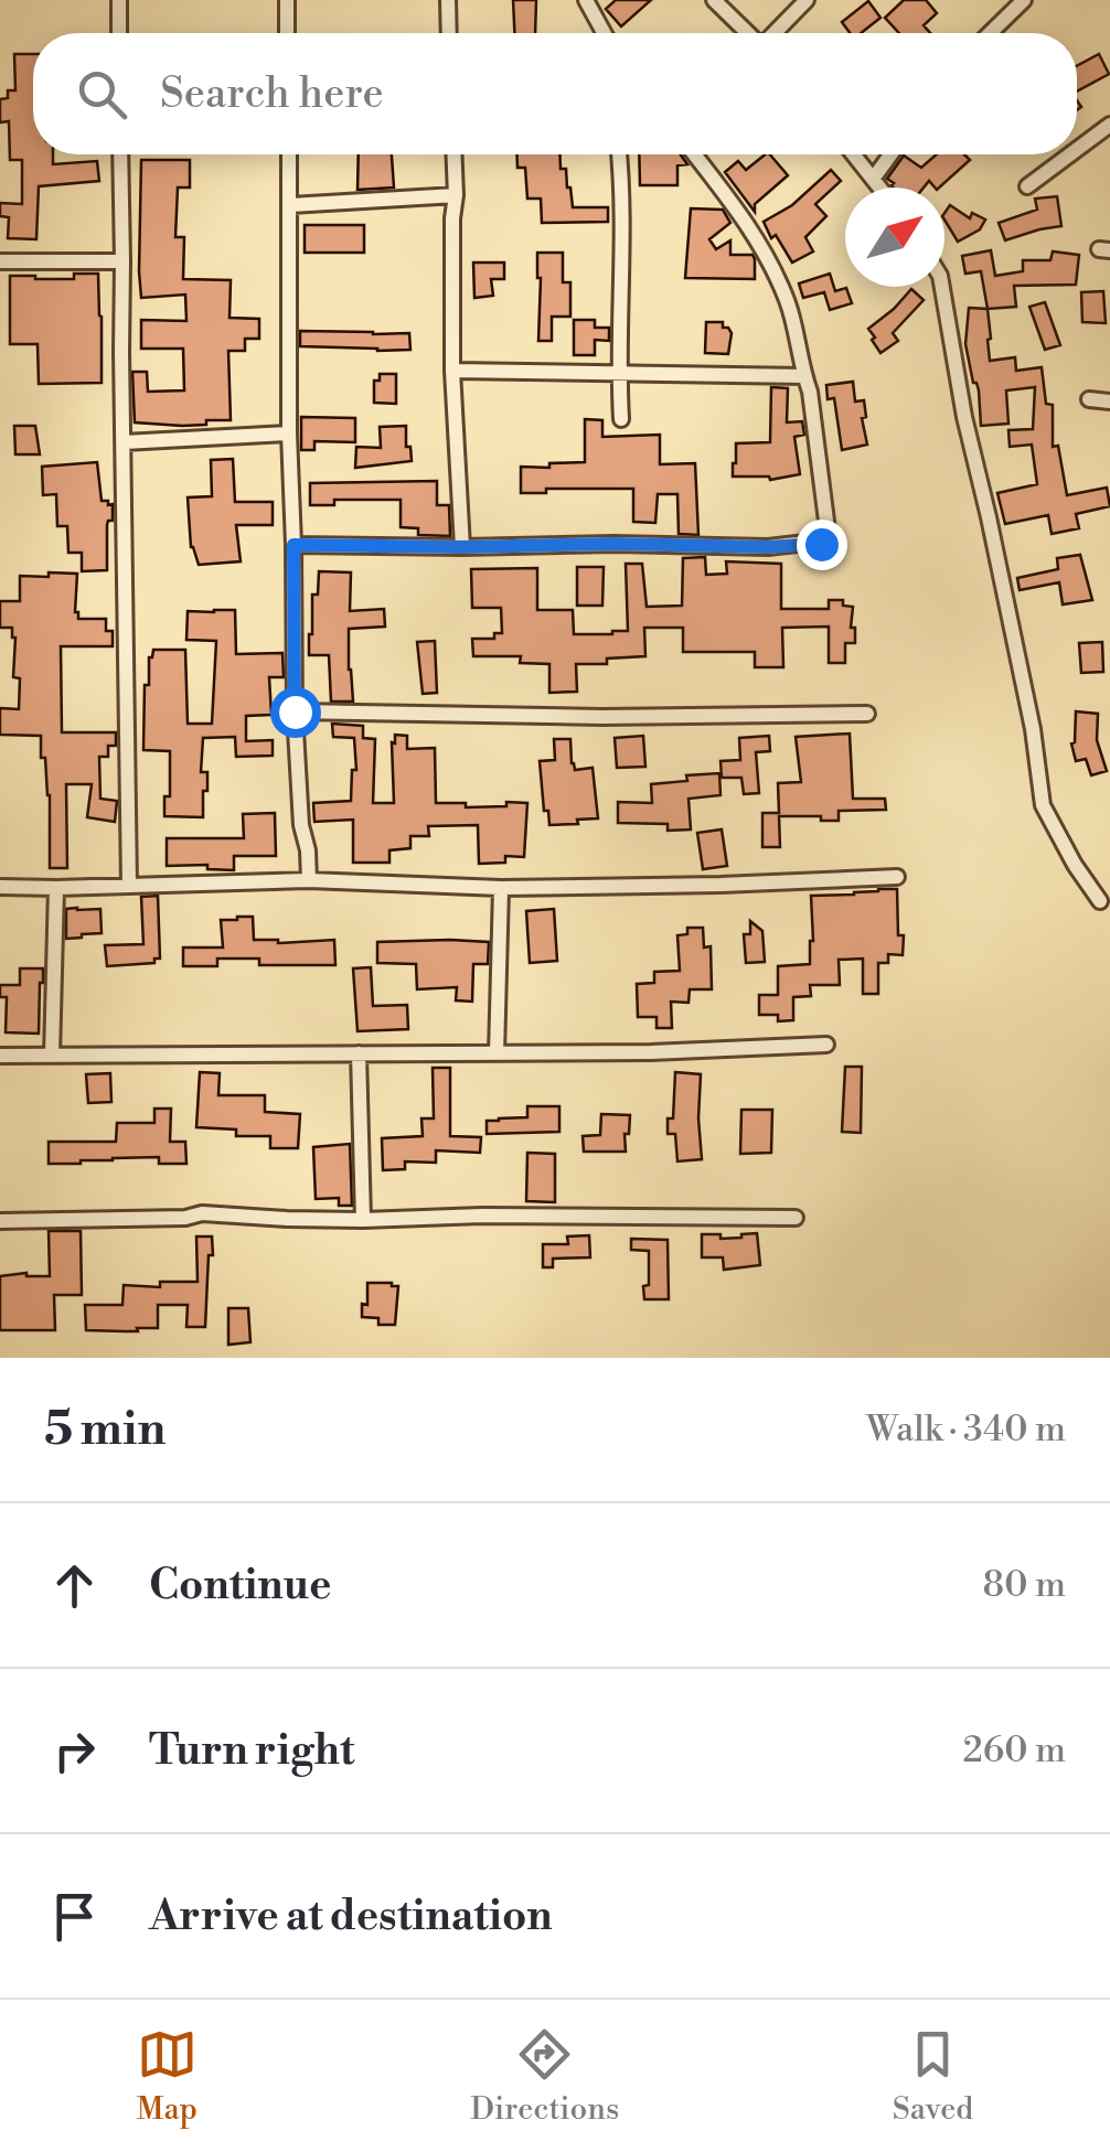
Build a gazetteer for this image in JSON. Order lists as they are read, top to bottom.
{
  "north": "top right",
  "page": {
    "search": "Search here",
    "heading": ["5 min", "Walk · 340 m"],
    "list": [
      ["Continue", "80 m"],
      ["Turn right", "260 m"],
      "Arrive at destination"
    ],
    "nav": ["Map", "Directions", "Saved"]
  }
}
